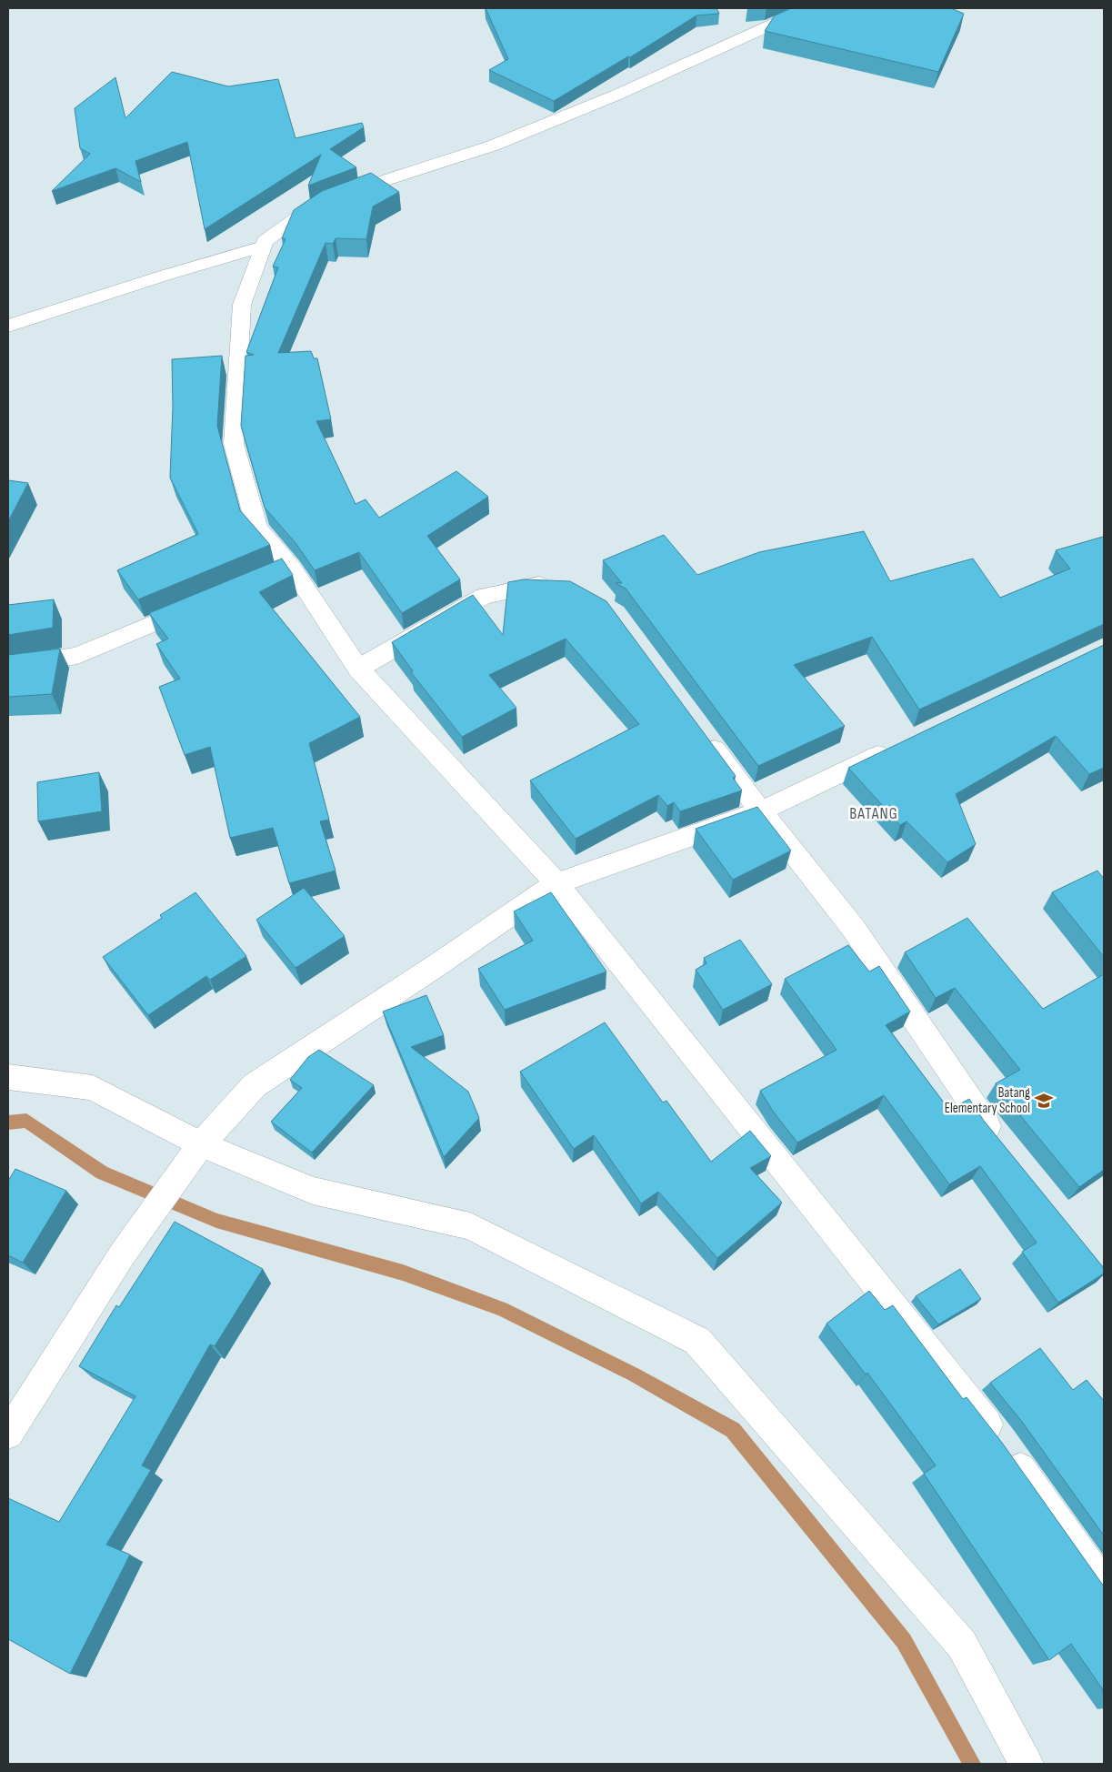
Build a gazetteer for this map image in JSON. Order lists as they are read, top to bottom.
{
  "districts": ["BATANG"],
  "places": {
    "school or university": ["Batang Elementary School"]
  }
}
